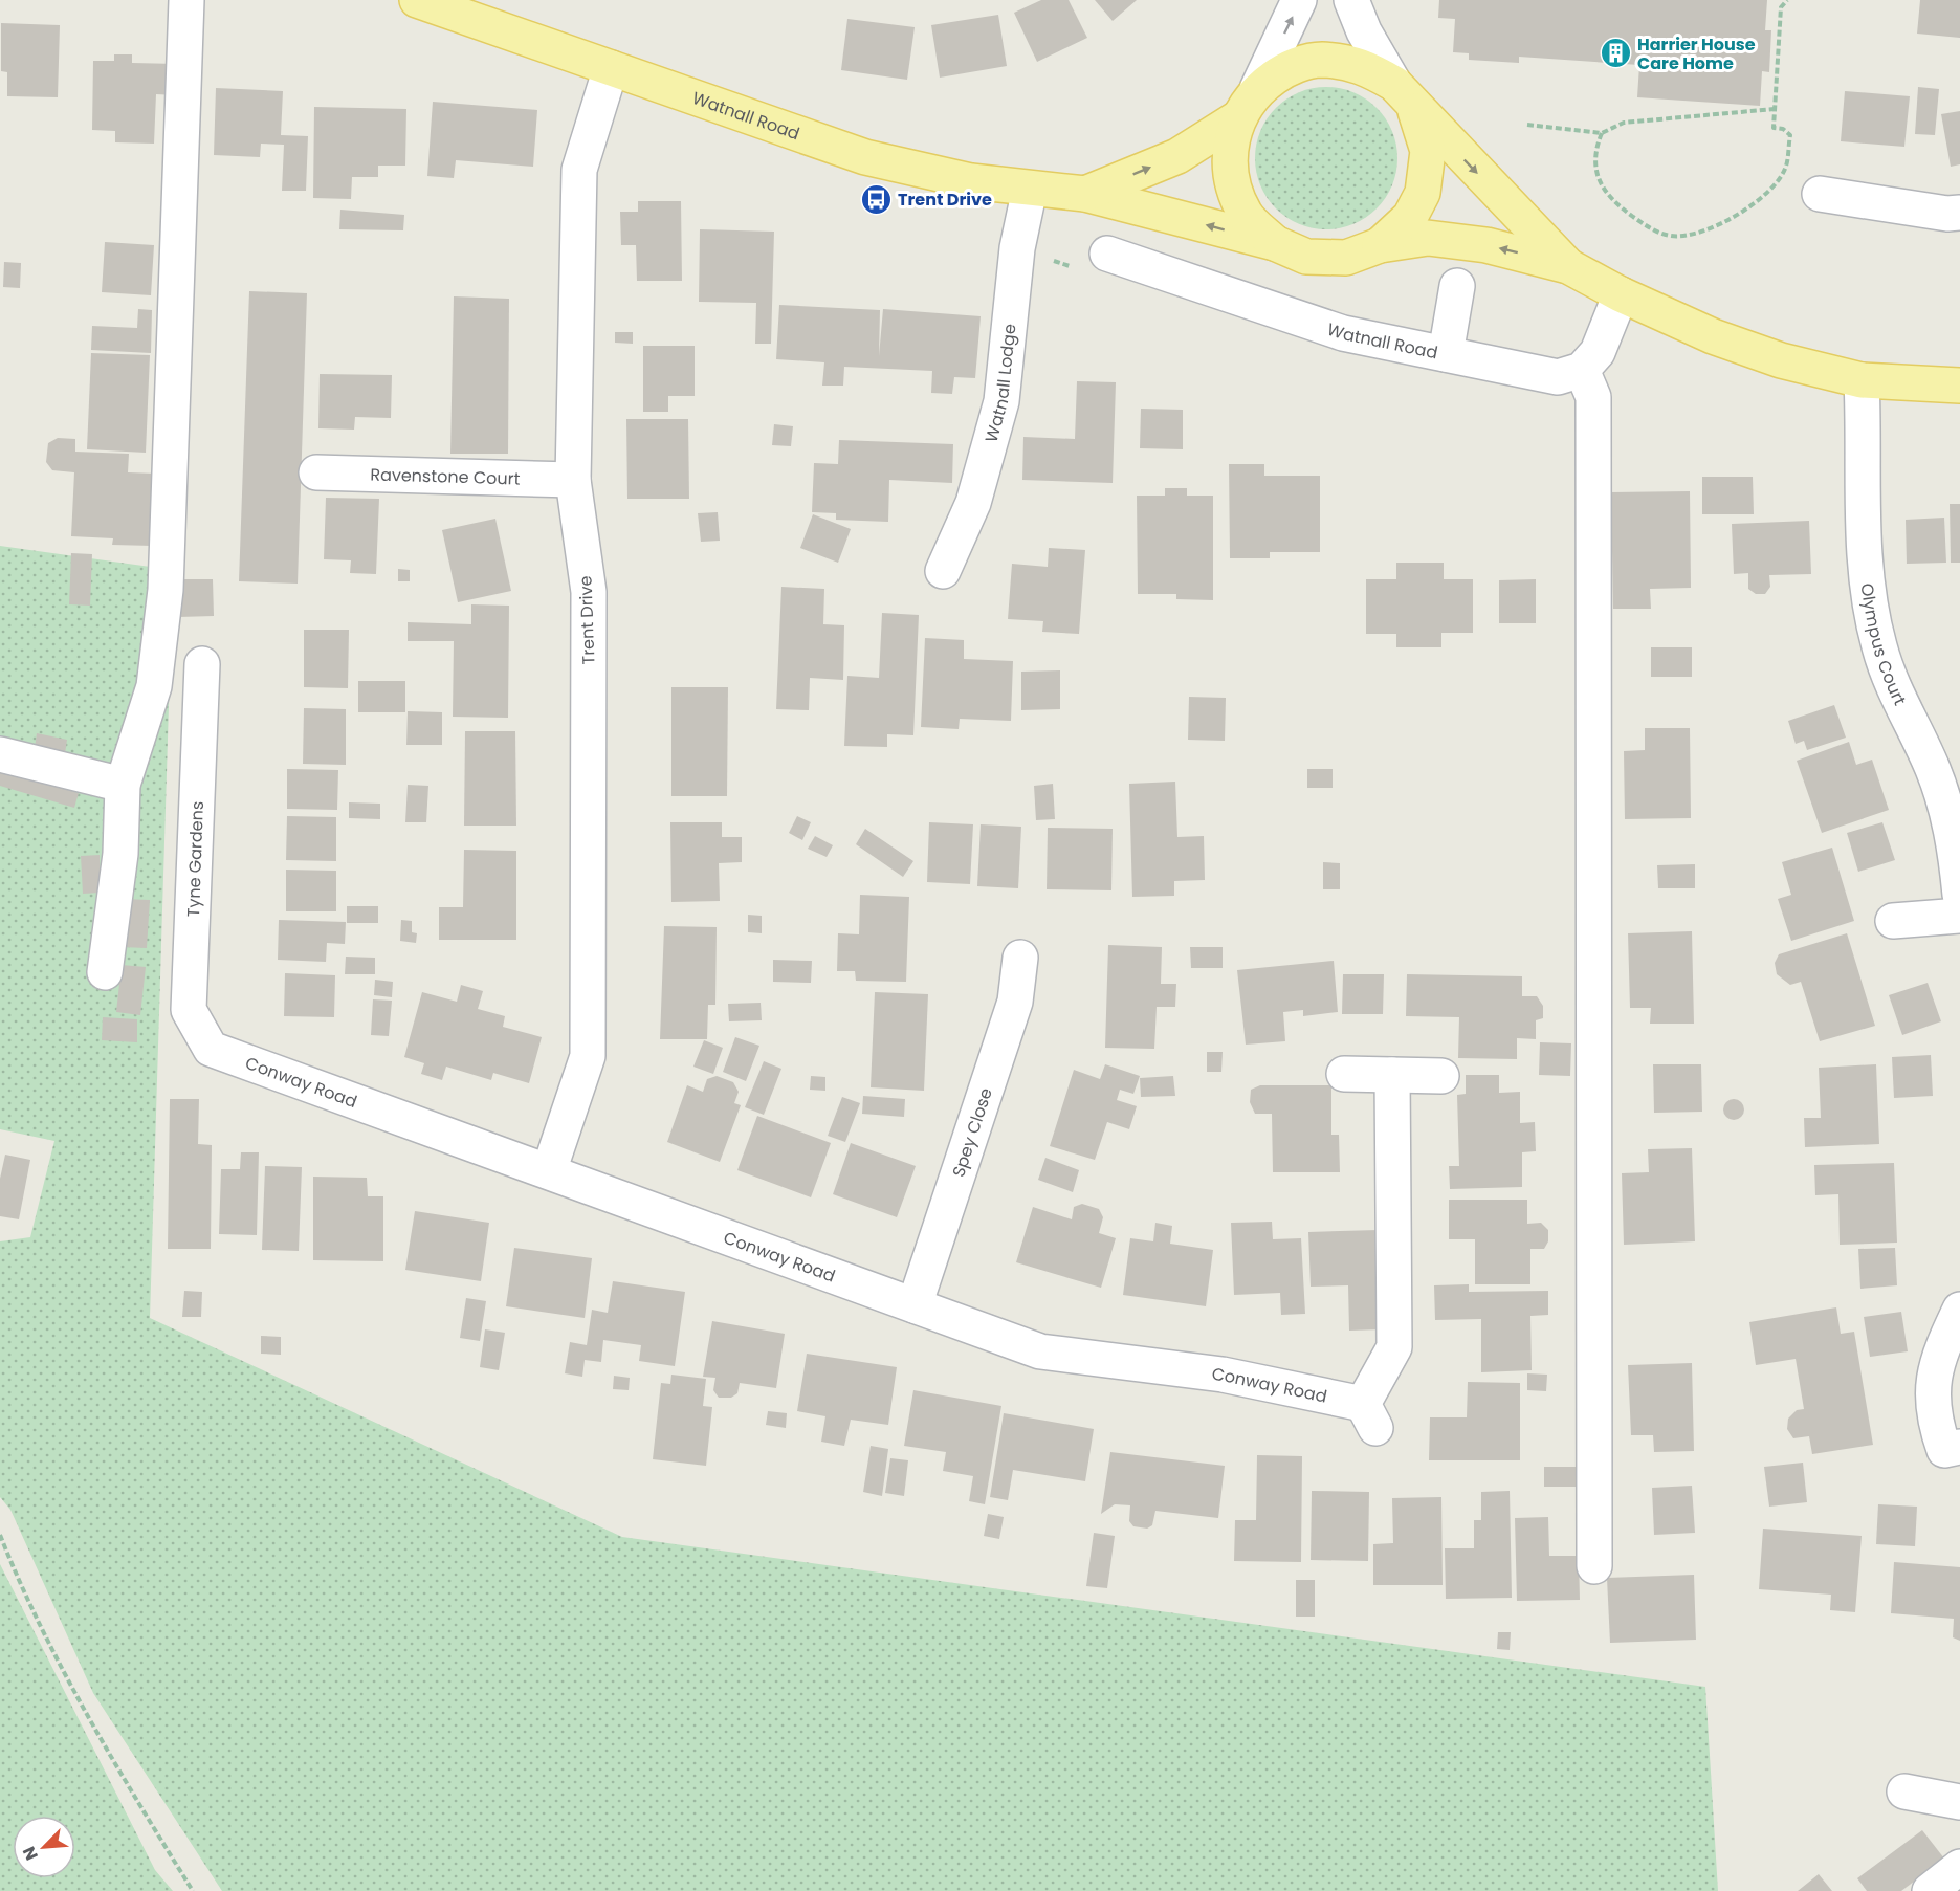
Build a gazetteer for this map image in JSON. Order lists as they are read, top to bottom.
{
  "streets": {
    "main road": ["Watnall Road"],
    "street": [
      "Watnall Lodge",
      "Ravenstone Court",
      "Trent Drive",
      "Olympus Court",
      "Tyne Gardens",
      "Conway Road",
      "Spey Close"
    ]
  },
  "crossings": [
    ["Watnall Road", "Watnall Lodge"],
    ["Watnall Road", "Trent Drive"],
    ["Watnall Road", "Olympus Court"],
    ["Ravenstone Court", "Trent Drive"],
    ["Trent Drive", "Conway Road"],
    ["Tyne Gardens", "Conway Road"],
    ["Conway Road", "Spey Close"]
  ],
  "places": {
    "building": ["Harrier House Care Home"],
    "bus stop": ["Trent Drive"]
  },
  "north": "bottom left"
}
